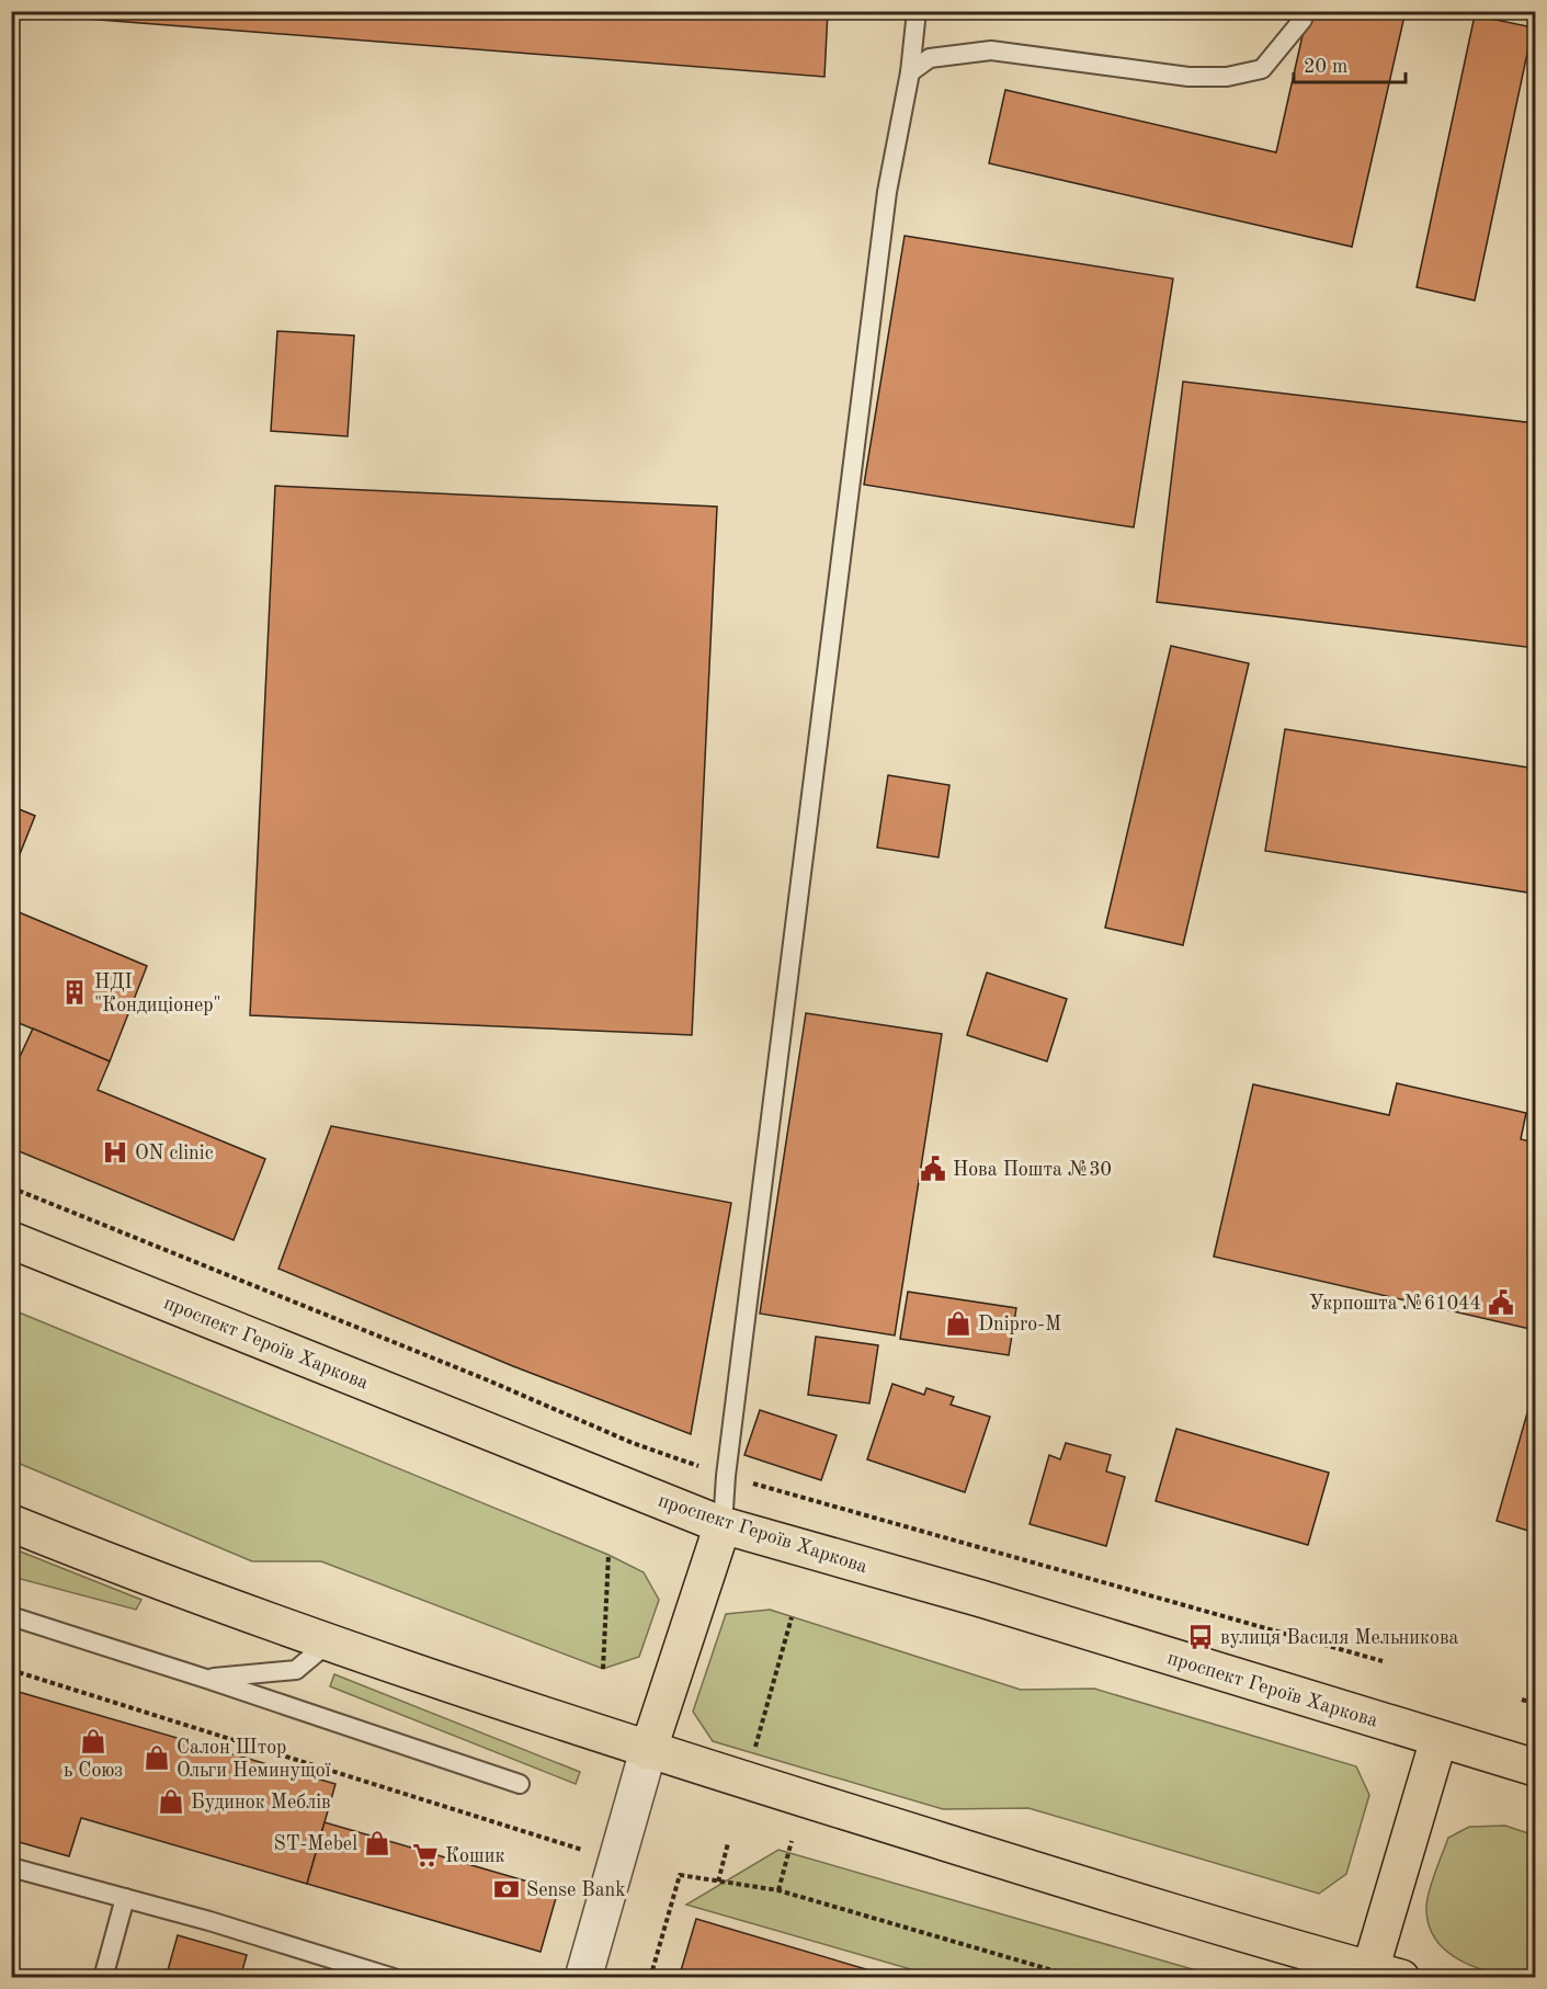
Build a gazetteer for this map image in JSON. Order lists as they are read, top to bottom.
{
  "streets": {
    "main road": ["проспект Героїв Харкова"]
  },
  "places": {
    "building": ["НДІ \"Кондиціонер\""],
    "hospital": ["ON clinic"],
    "public building": ["Нова Пошта №30", "Укрпошта №61044"],
    "shop": [
      "Dnipro-M",
      "ь Союз",
      "Салон Штор Ольги Неминущої",
      "Будинок Меблів",
      "ST-Mebel"
    ],
    "bus stop": ["вулиця Василя Мельникова"],
    "supermarket": ["Кошик"],
    "bank": ["Sense Bank"]
  },
  "scale_bar": "20 m"
}
